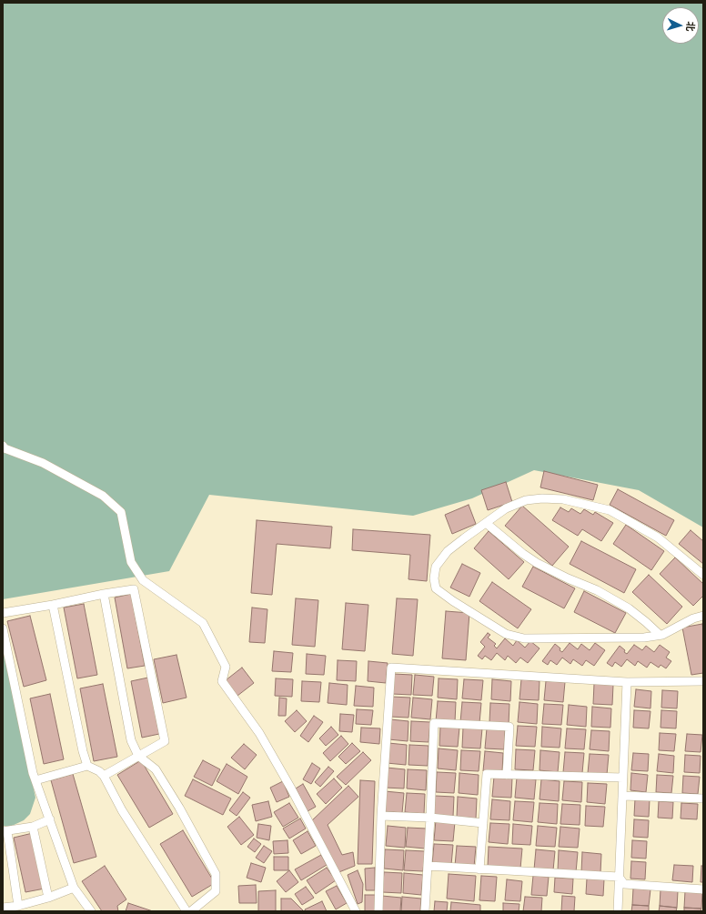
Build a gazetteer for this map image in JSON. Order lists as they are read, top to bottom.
{
  "north": "right"
}
